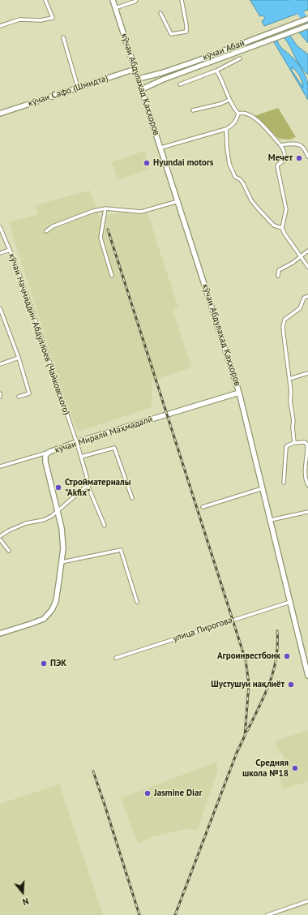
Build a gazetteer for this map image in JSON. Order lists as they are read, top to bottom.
{
  "streets": {
    "main road": [
      "кӯчаи Абаӣ",
      "кӯчаи Абдулаҳад Қаҳҳоров",
      "кӯчаи Сафо (Шмидта)",
      "кӯчаи Миралӣ Маҳмадалӣ"
    ],
    "street": ["кӯчаи Наҷмиддин Абдуллоев (Чайковского)", "улица Пирогова"]
  },
  "crossings": [
    ["кӯчаи Абаӣ", "кӯчаи Абдулаҳад Қаҳҳоров"],
    ["кӯчаи Абдулаҳад Қаҳҳоров", "кӯчаи Сафо (Шмидта)"],
    ["кӯчаи Абдулаҳад Қаҳҳоров", "кӯчаи Миралӣ Маҳмадалӣ"],
    ["кӯчаи Абдулаҳад Қаҳҳоров", "улица Пирогова"],
    ["кӯчаи Наҷмиддин Абдуллоев (Чайковского)", "кӯчаи Миралӣ Маҳмадалӣ"]
  ],
  "places": [
    "Мечет",
    "Hyundai motors",
    "Стройматериалы \"Akfix\"",
    "Агроинвестбонк",
    "ПЭК",
    "Шустушуи нақлиёт",
    "Средняя школа №18",
    "Jasmine Diar"
  ],
  "north": "bottom"
}
